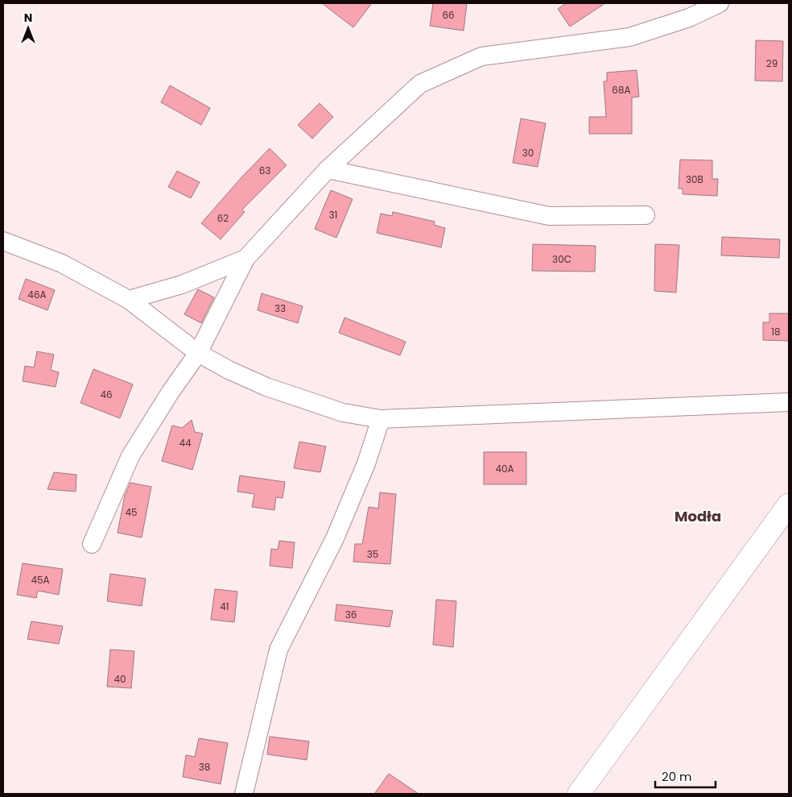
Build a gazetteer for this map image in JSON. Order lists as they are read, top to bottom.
{
  "districts": ["Modła"],
  "house_numbers": [
    "66",
    "29",
    "68A",
    "30",
    "63",
    "30B",
    "31",
    "62",
    "30C",
    "46A",
    "33",
    "18",
    "46",
    "44",
    "40A",
    "45",
    "35",
    "45A",
    "41",
    "36",
    "40",
    "38"
  ],
  "scale_bar": "20 m",
  "north": "top"
}
